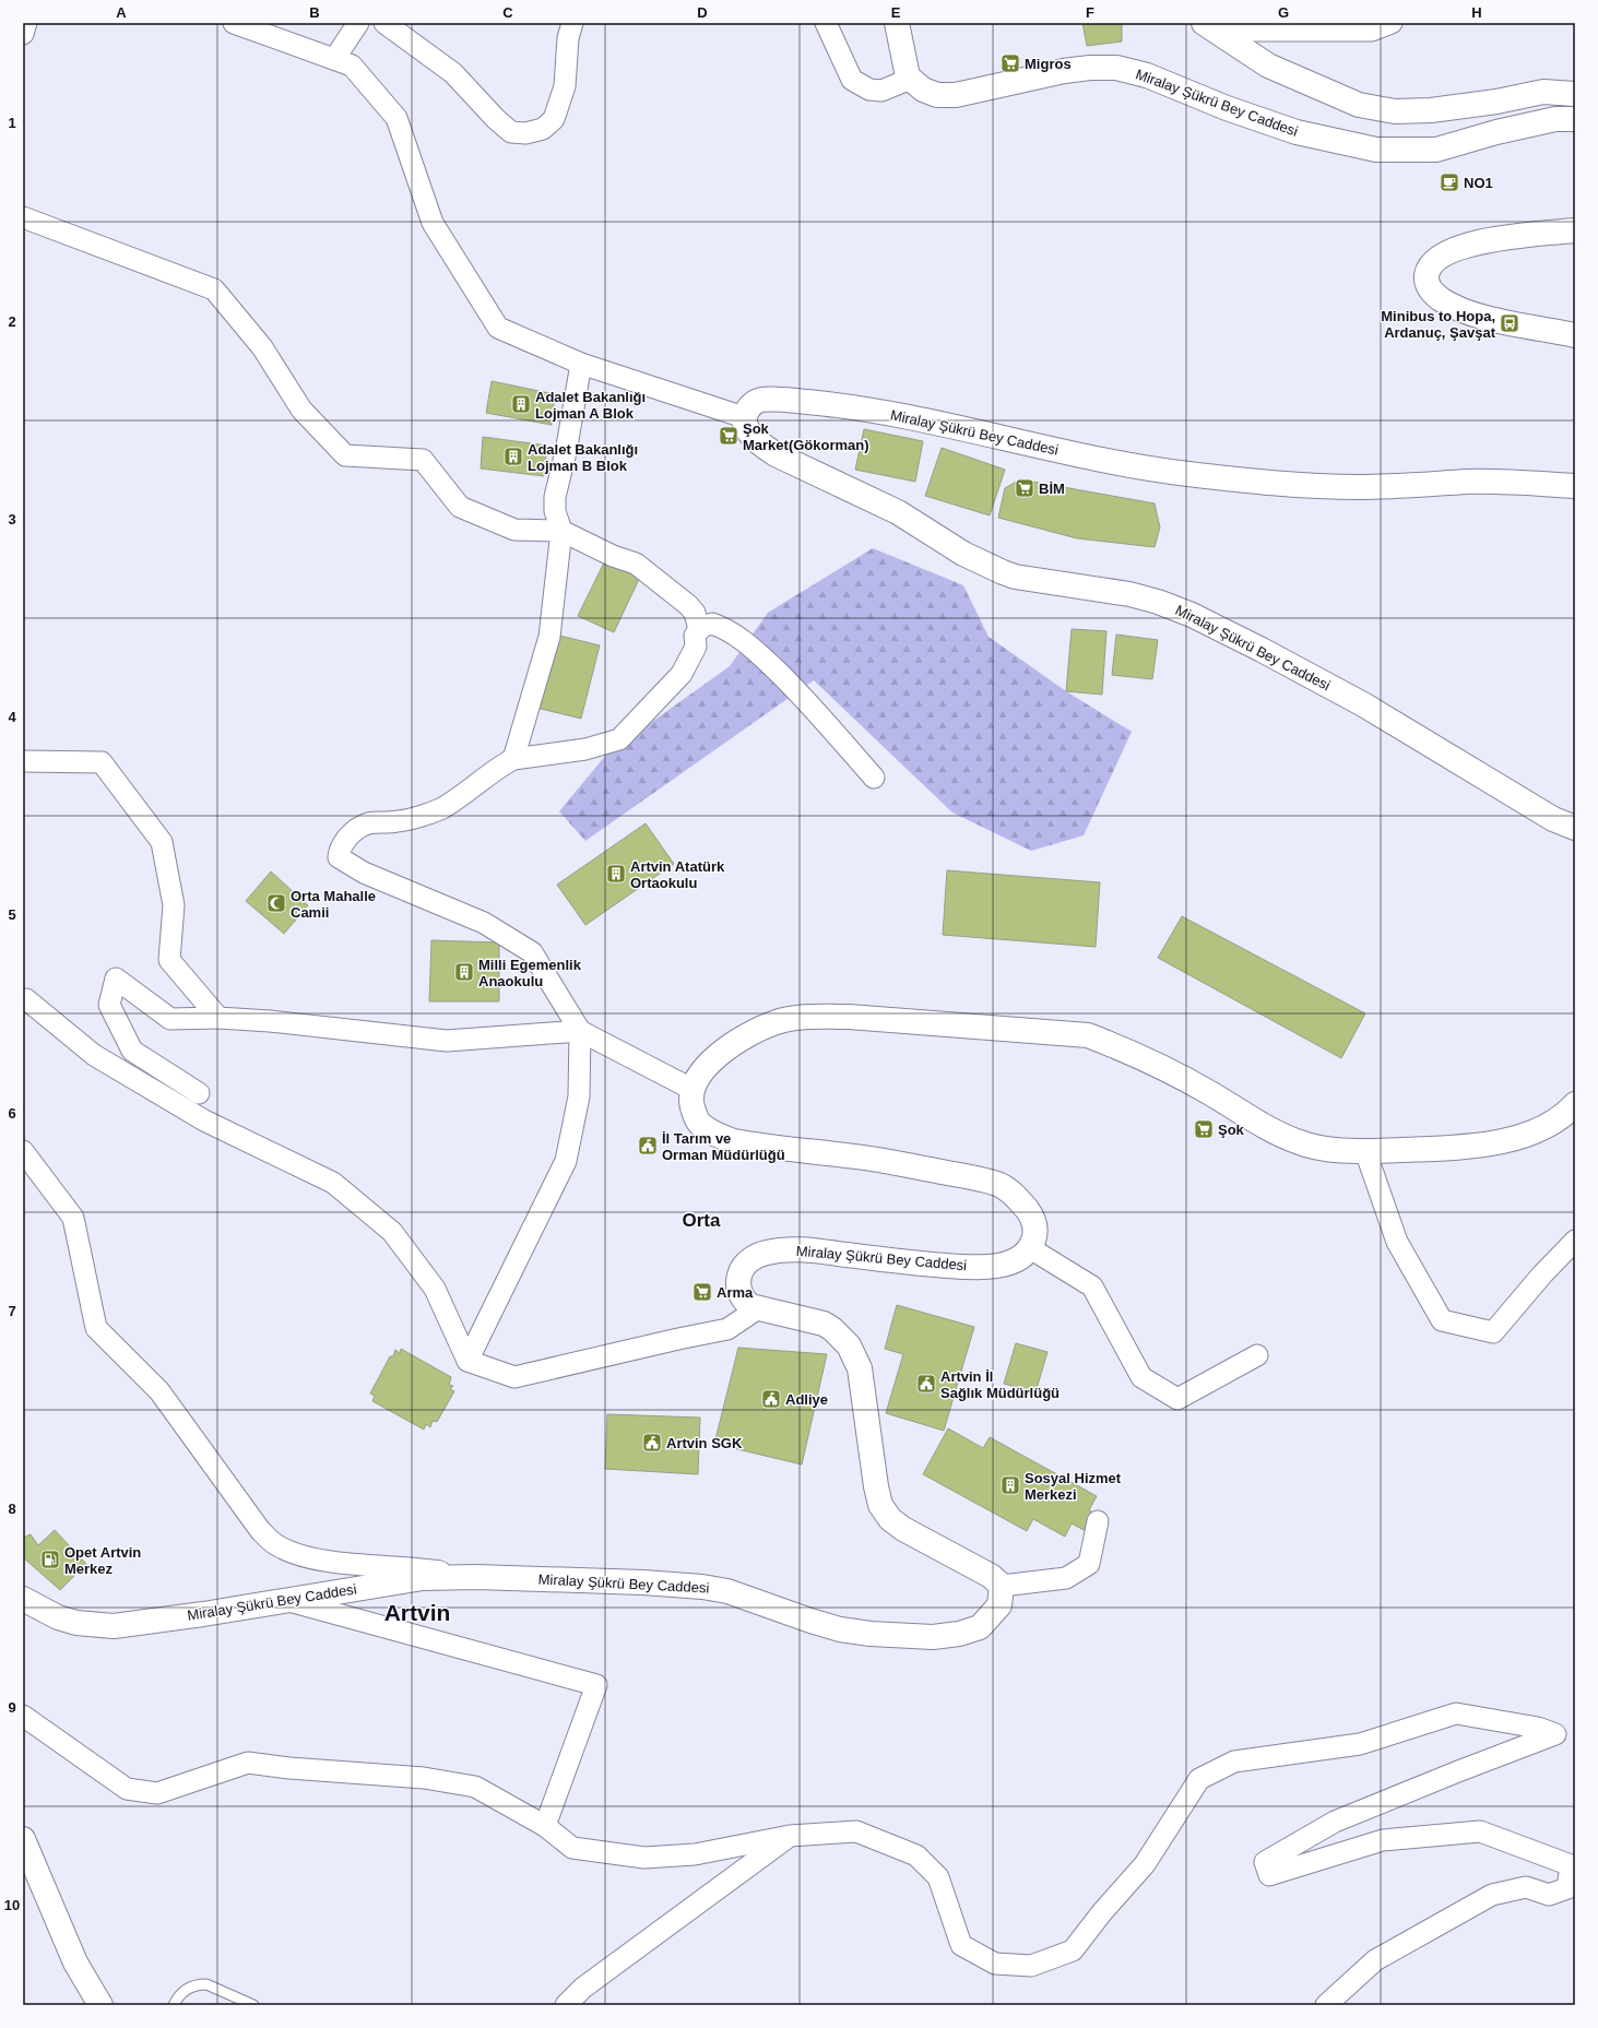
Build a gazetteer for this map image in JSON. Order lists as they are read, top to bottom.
{
  "streets": {
    "main road": ["Miralay Şükrü Bey Caddesi"]
  },
  "districts": ["Orta", "Artvin"],
  "places": {
    "supermarket": [
      "Migros",
      "Şok Market(Gökorman)",
      "BİM",
      "Şok",
      "Arma"
    ],
    "cafe": ["NO1"],
    "bus stop": ["Minibus to Hopa, Ardanuç, Şavşat"],
    "building": [
      "Adalet Bakanlığı Lojman A Blok",
      "Adalet Bakanlığı Lojman B Blok",
      "Artvin Atatürk Ortaokulu",
      "Milli Egemenlik Anaokulu",
      "Sosyal Hizmet Merkezi"
    ],
    "mosque": ["Orta Mahalle Camii"],
    "public building": [
      "İl Tarım ve Orman Müdürlüğü",
      "Artvin İl Sağlık Müdürlüğü",
      "Adliye",
      "Artvin SGK"
    ],
    "fuel station": ["Opet Artvin Merkez"]
  },
  "grid": {
    "columns": [
      "A",
      "B",
      "C",
      "D",
      "E",
      "F",
      "G",
      "H"
    ],
    "rows": [
      "1",
      "2",
      "3",
      "4",
      "5",
      "6",
      "7",
      "8",
      "9",
      "10"
    ]
  }
}
